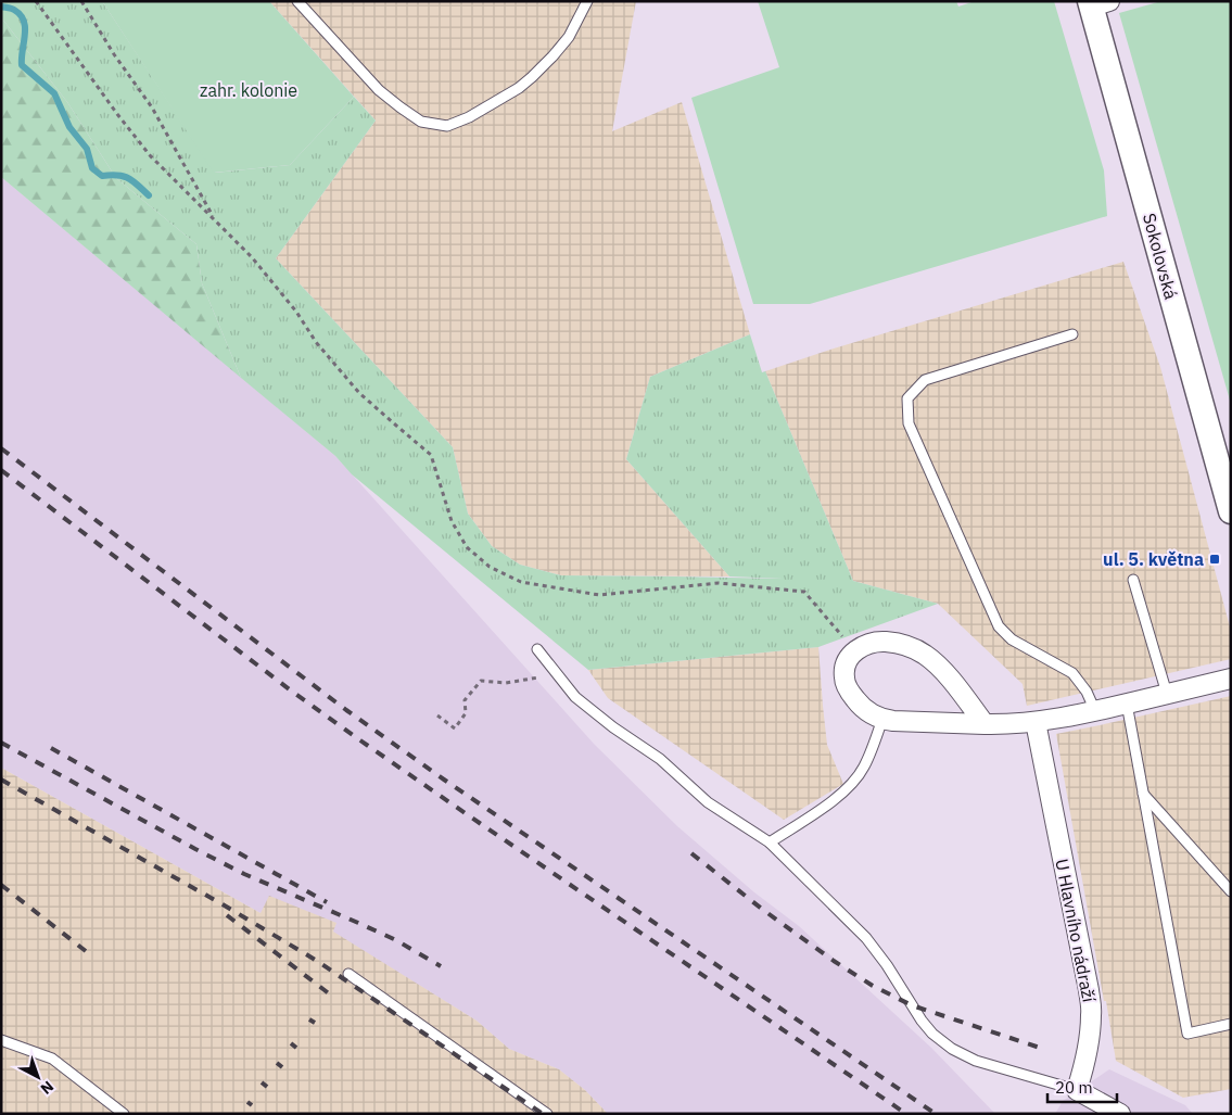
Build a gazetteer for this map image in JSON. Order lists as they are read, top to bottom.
{
  "streets": {
    "street": ["Sokolovská", "U Hlavního nádraží"]
  },
  "parks": ["zahr. kolonie"],
  "places": {
    "transit": ["ul. 5. května"]
  },
  "scale_bar": "20 m",
  "north": "bottom right"
}
